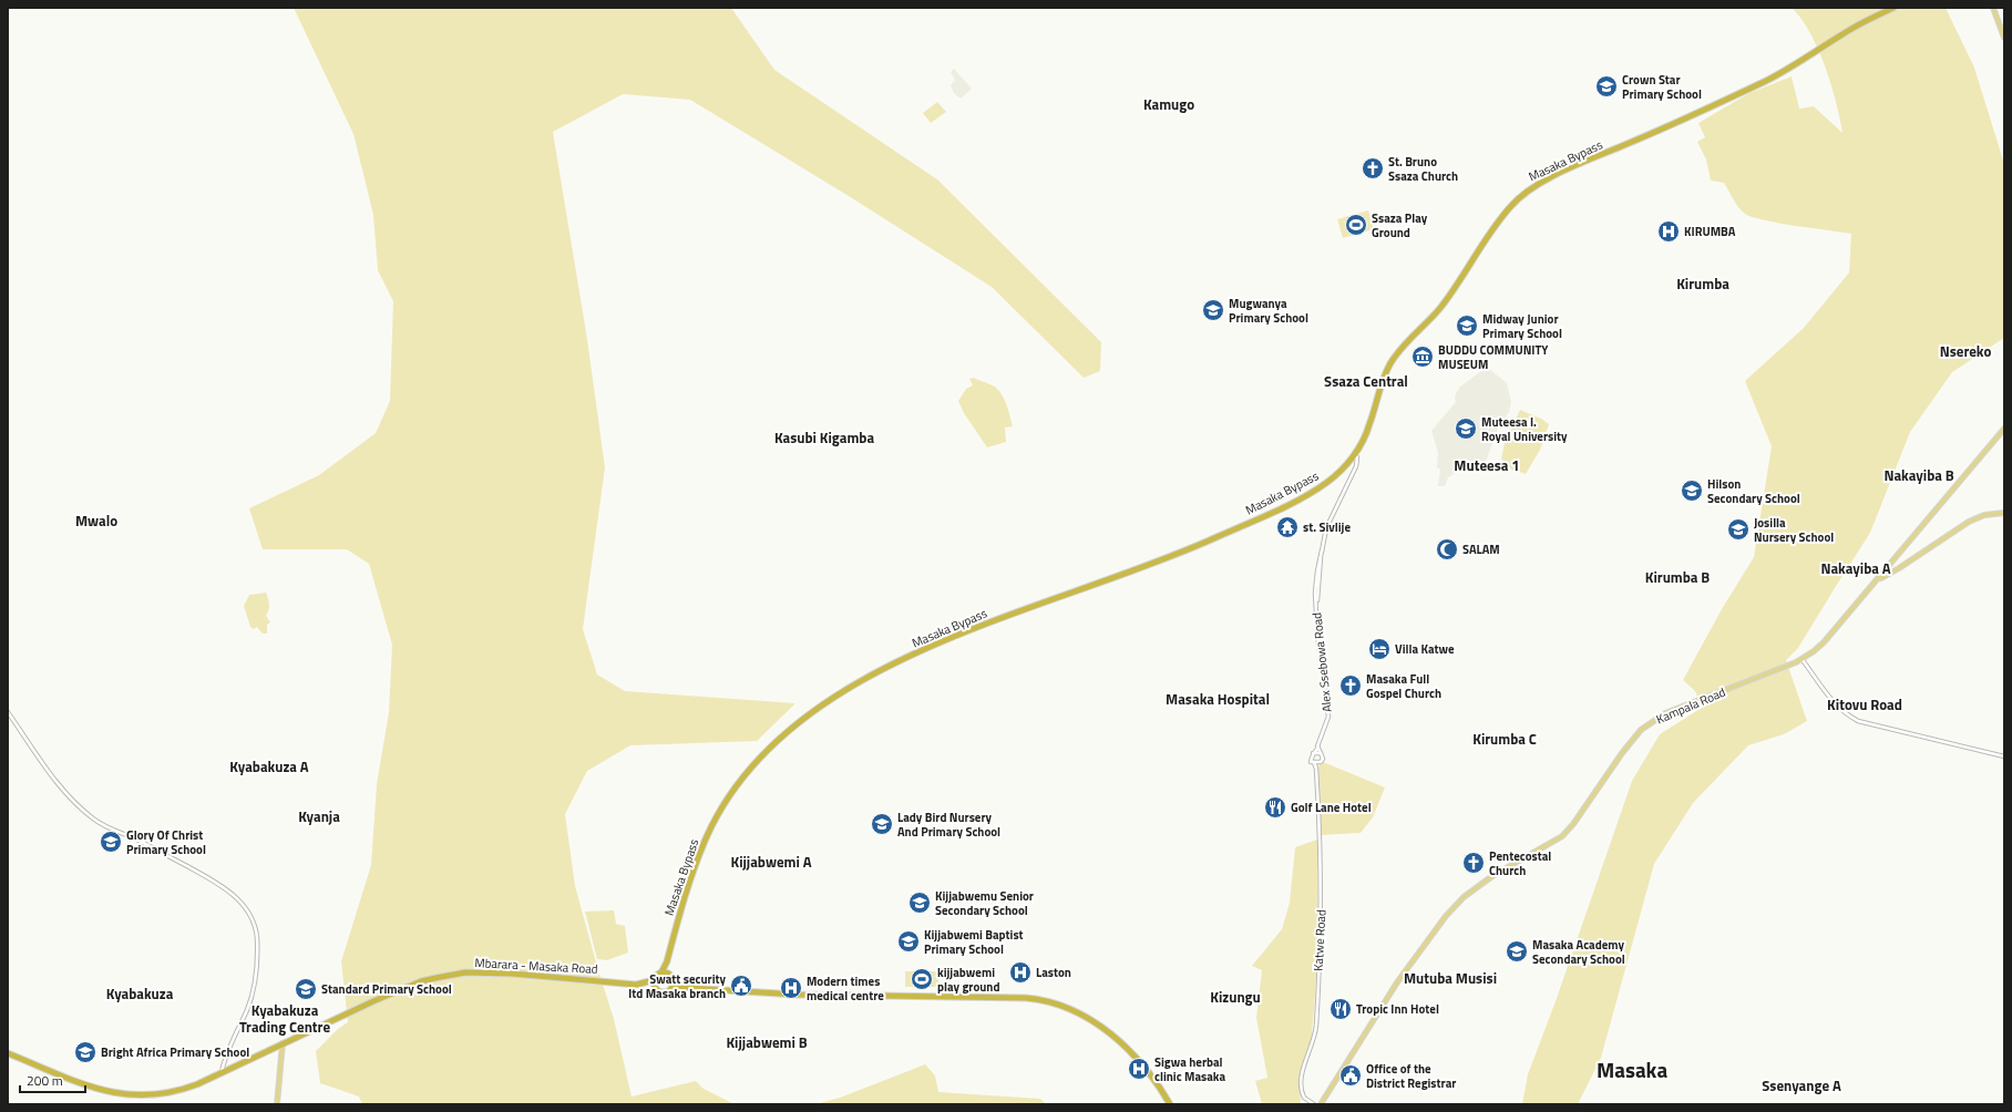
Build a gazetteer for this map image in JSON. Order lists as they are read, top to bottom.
{
  "streets": {
    "highway": ["Masaka Bypass", "Mbarara - Masaka Road"],
    "main road": ["Kampala Road"],
    "street": ["Alex Ssebowa Road", "Katwe Road"]
  },
  "crossings": [
    ["Masaka Bypass", "Alex Ssebowa Road"],
    ["Masaka Bypass", "Mbarara - Masaka Road"]
  ],
  "districts": [
    "Kamugo",
    "Kirumba",
    "Nsereko",
    "Ssaza Central",
    "Kasubi Kigamba",
    "Muteesa 1",
    "Nakayiba B",
    "Mwalo",
    "Nakayiba A",
    "Kirumba B",
    "Masaka Hospital",
    "Kitovu Road",
    "Kirumba C",
    "Kyabakuza A",
    "Kyanja",
    "Kijjabwemi A",
    "Mutuba Musisi",
    "Kyabakuza",
    "Kizungu",
    "Kyabakuza Trading Centre",
    "Kijjabwemi B",
    "Masaka",
    "Ssenyange A"
  ],
  "places": {
    "school or university": [
      "Crown Star Primary School",
      "Mugwanya Primary School",
      "Midway Junior Primary School",
      "Muteesa I. Royal University",
      "Hilson Secondary School",
      "Josilla Nursery School",
      "Lady Bird Nursery And Primary School",
      "Glory Of Christ Primary School",
      "Kijjabwemu Senior Secondary School",
      "Kijjabwemi Baptist Primary School",
      "Masaka Academy Secondary School",
      "Standard Primary School",
      "Bright Africa Primary School"
    ],
    "church": ["St. Bruno Ssaza Church", "Masaka Full Gospel Church", "Pentecostal Church"],
    "sports": ["Ssaza Play Ground", "kijjabwemi play ground"],
    "hospital": [
      "KIRUMBA",
      "Laston",
      "Modern times medical centre",
      "Sigwa herbal clinic Masaka"
    ],
    "museum": ["BUDDU COMMUNITY MUSEUM"],
    "temple": ["st. Sivlije"],
    "mosque": ["SALAM"],
    "hotel": ["Villa Katwe"],
    "restaurant": ["Golf Lane Hotel", "Tropic Inn Hotel"],
    "public building": ["Swatt security ltd Masaka branch", "Office of the District Registrar"]
  },
  "scale_bar": "200 m"
}
